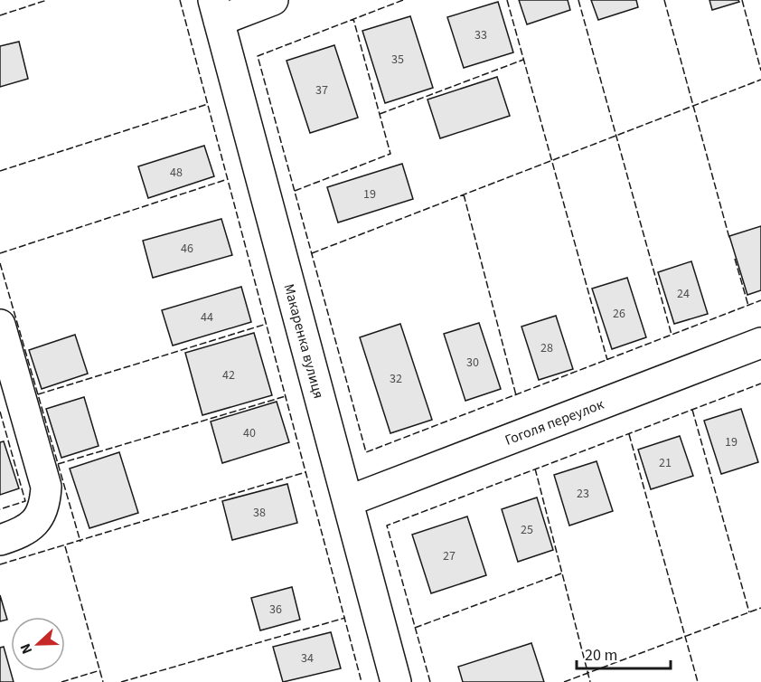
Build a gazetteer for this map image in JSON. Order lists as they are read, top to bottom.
{
  "streets": {
    "street": ["Макаренка вулиця", "Гоголя переулок"]
  },
  "crossings": [
    ["Макаренка вулиця", "Гоголя переулок"]
  ],
  "house_numbers": [
    "33",
    "35",
    "37",
    "48",
    "19",
    "46",
    "24",
    "26",
    "44",
    "28",
    "30",
    "42",
    "32",
    "40",
    "19",
    "21",
    "23",
    "38",
    "25",
    "27",
    "36",
    "34"
  ],
  "scale_bar": "20 m",
  "north": "left"
}
